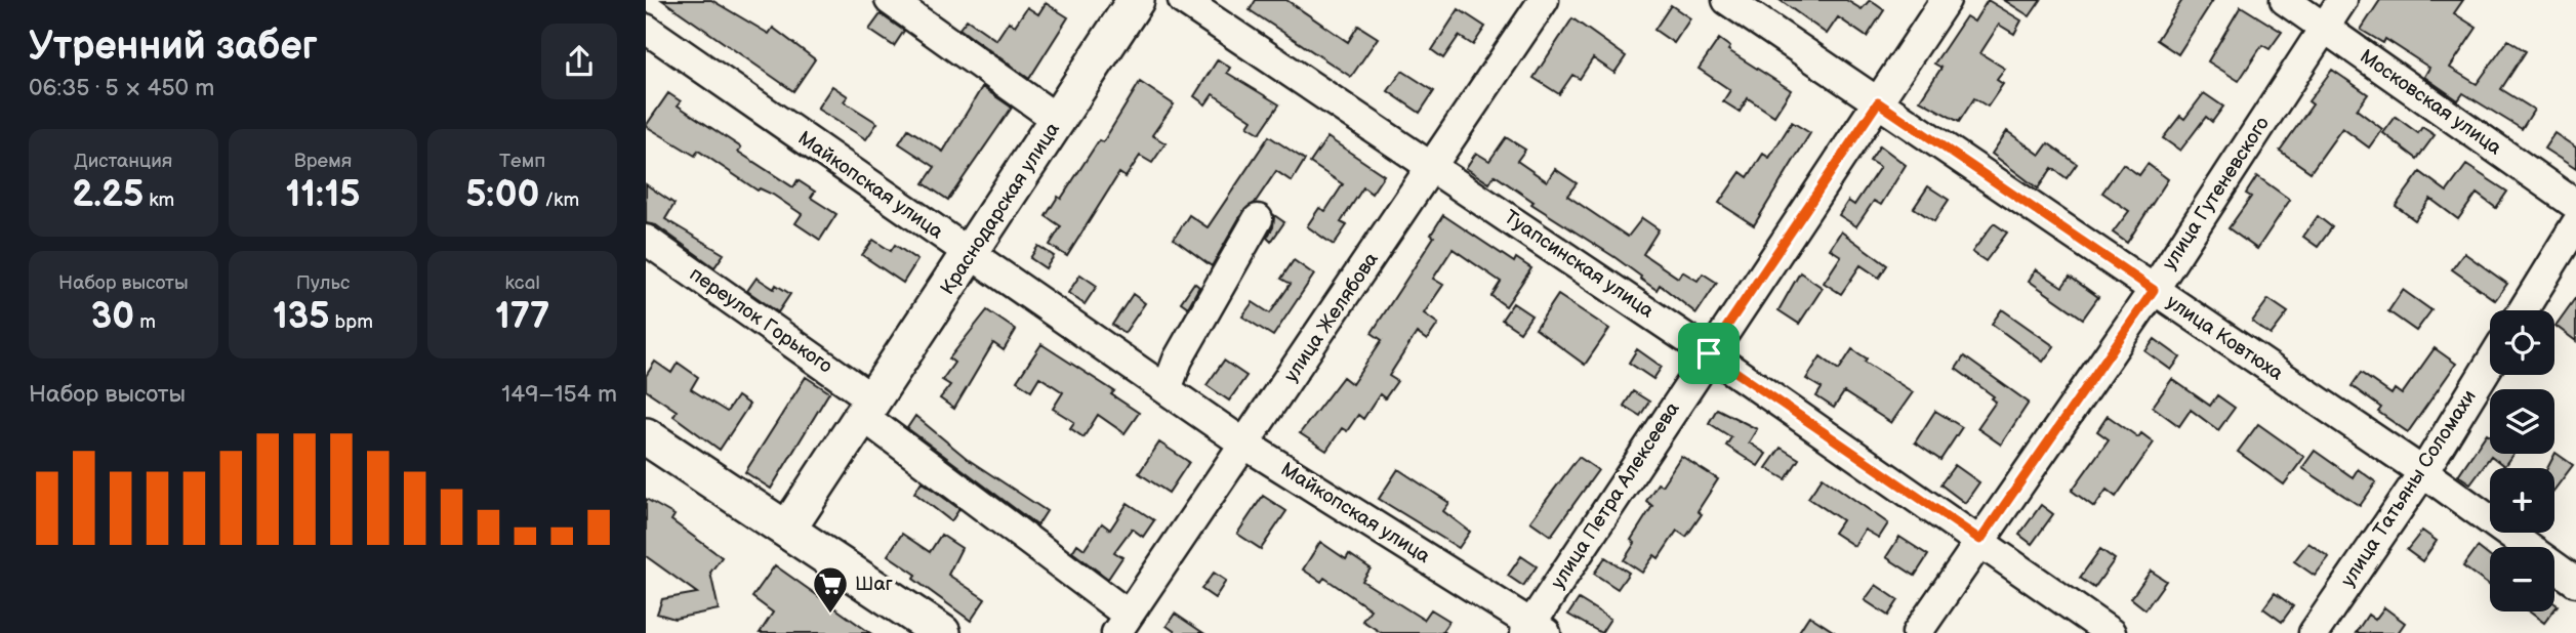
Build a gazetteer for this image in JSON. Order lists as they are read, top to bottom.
{
  "streets": {
    "main road": ["Краснодарская улица"],
    "street": [
      "Московская улица",
      "Майкопская улица",
      "улица Гутеневского",
      "Туапсинская улица",
      "улица Желябова",
      "переулок Горького",
      "улица Ковтюха",
      "улица Татьяны Соломахи",
      "улица Петра Алексеева"
    ]
  },
  "crossings": [
    ["Московская улица", "улица Гутеневского"],
    ["Майкопская улица", "Краснодарская улица"],
    ["Майкопская улица", "улица Желябова"],
    ["Майкопская улица", "улица Петра Алексеева"],
    ["улица Гутеневского", "Туапсинская улица"],
    ["улица Гутеневского", "улица Ковтюха"],
    ["Краснодарская улица", "переулок Горького"],
    ["Туапсинская улица", "улица Желябова"],
    ["Туапсинская улица", "улица Петра Алексеева"],
    ["улица Ковтюха", "улица Татьяны Соломахи"],
    ["улица Ковтюха", "улица Петра Алексеева"]
  ],
  "places": {
    "supermarket": ["Шаг"]
  },
  "page": {
    "heading": ["Утренний забег", "06:35 · 5 × 450 m"],
    "stats": [
      ["Дистанция", "2.25 km"],
      ["Время", "11:15"],
      ["Темп", "5:00 /km"],
      ["Набор высоты", "30 m"],
      ["Пульс", "135 bpm"],
      ["kcal", "177"]
    ],
    "map_buttons": ["+", "−"],
    "chart": ["Набор высоты", "149–154 m"]
  }
}
